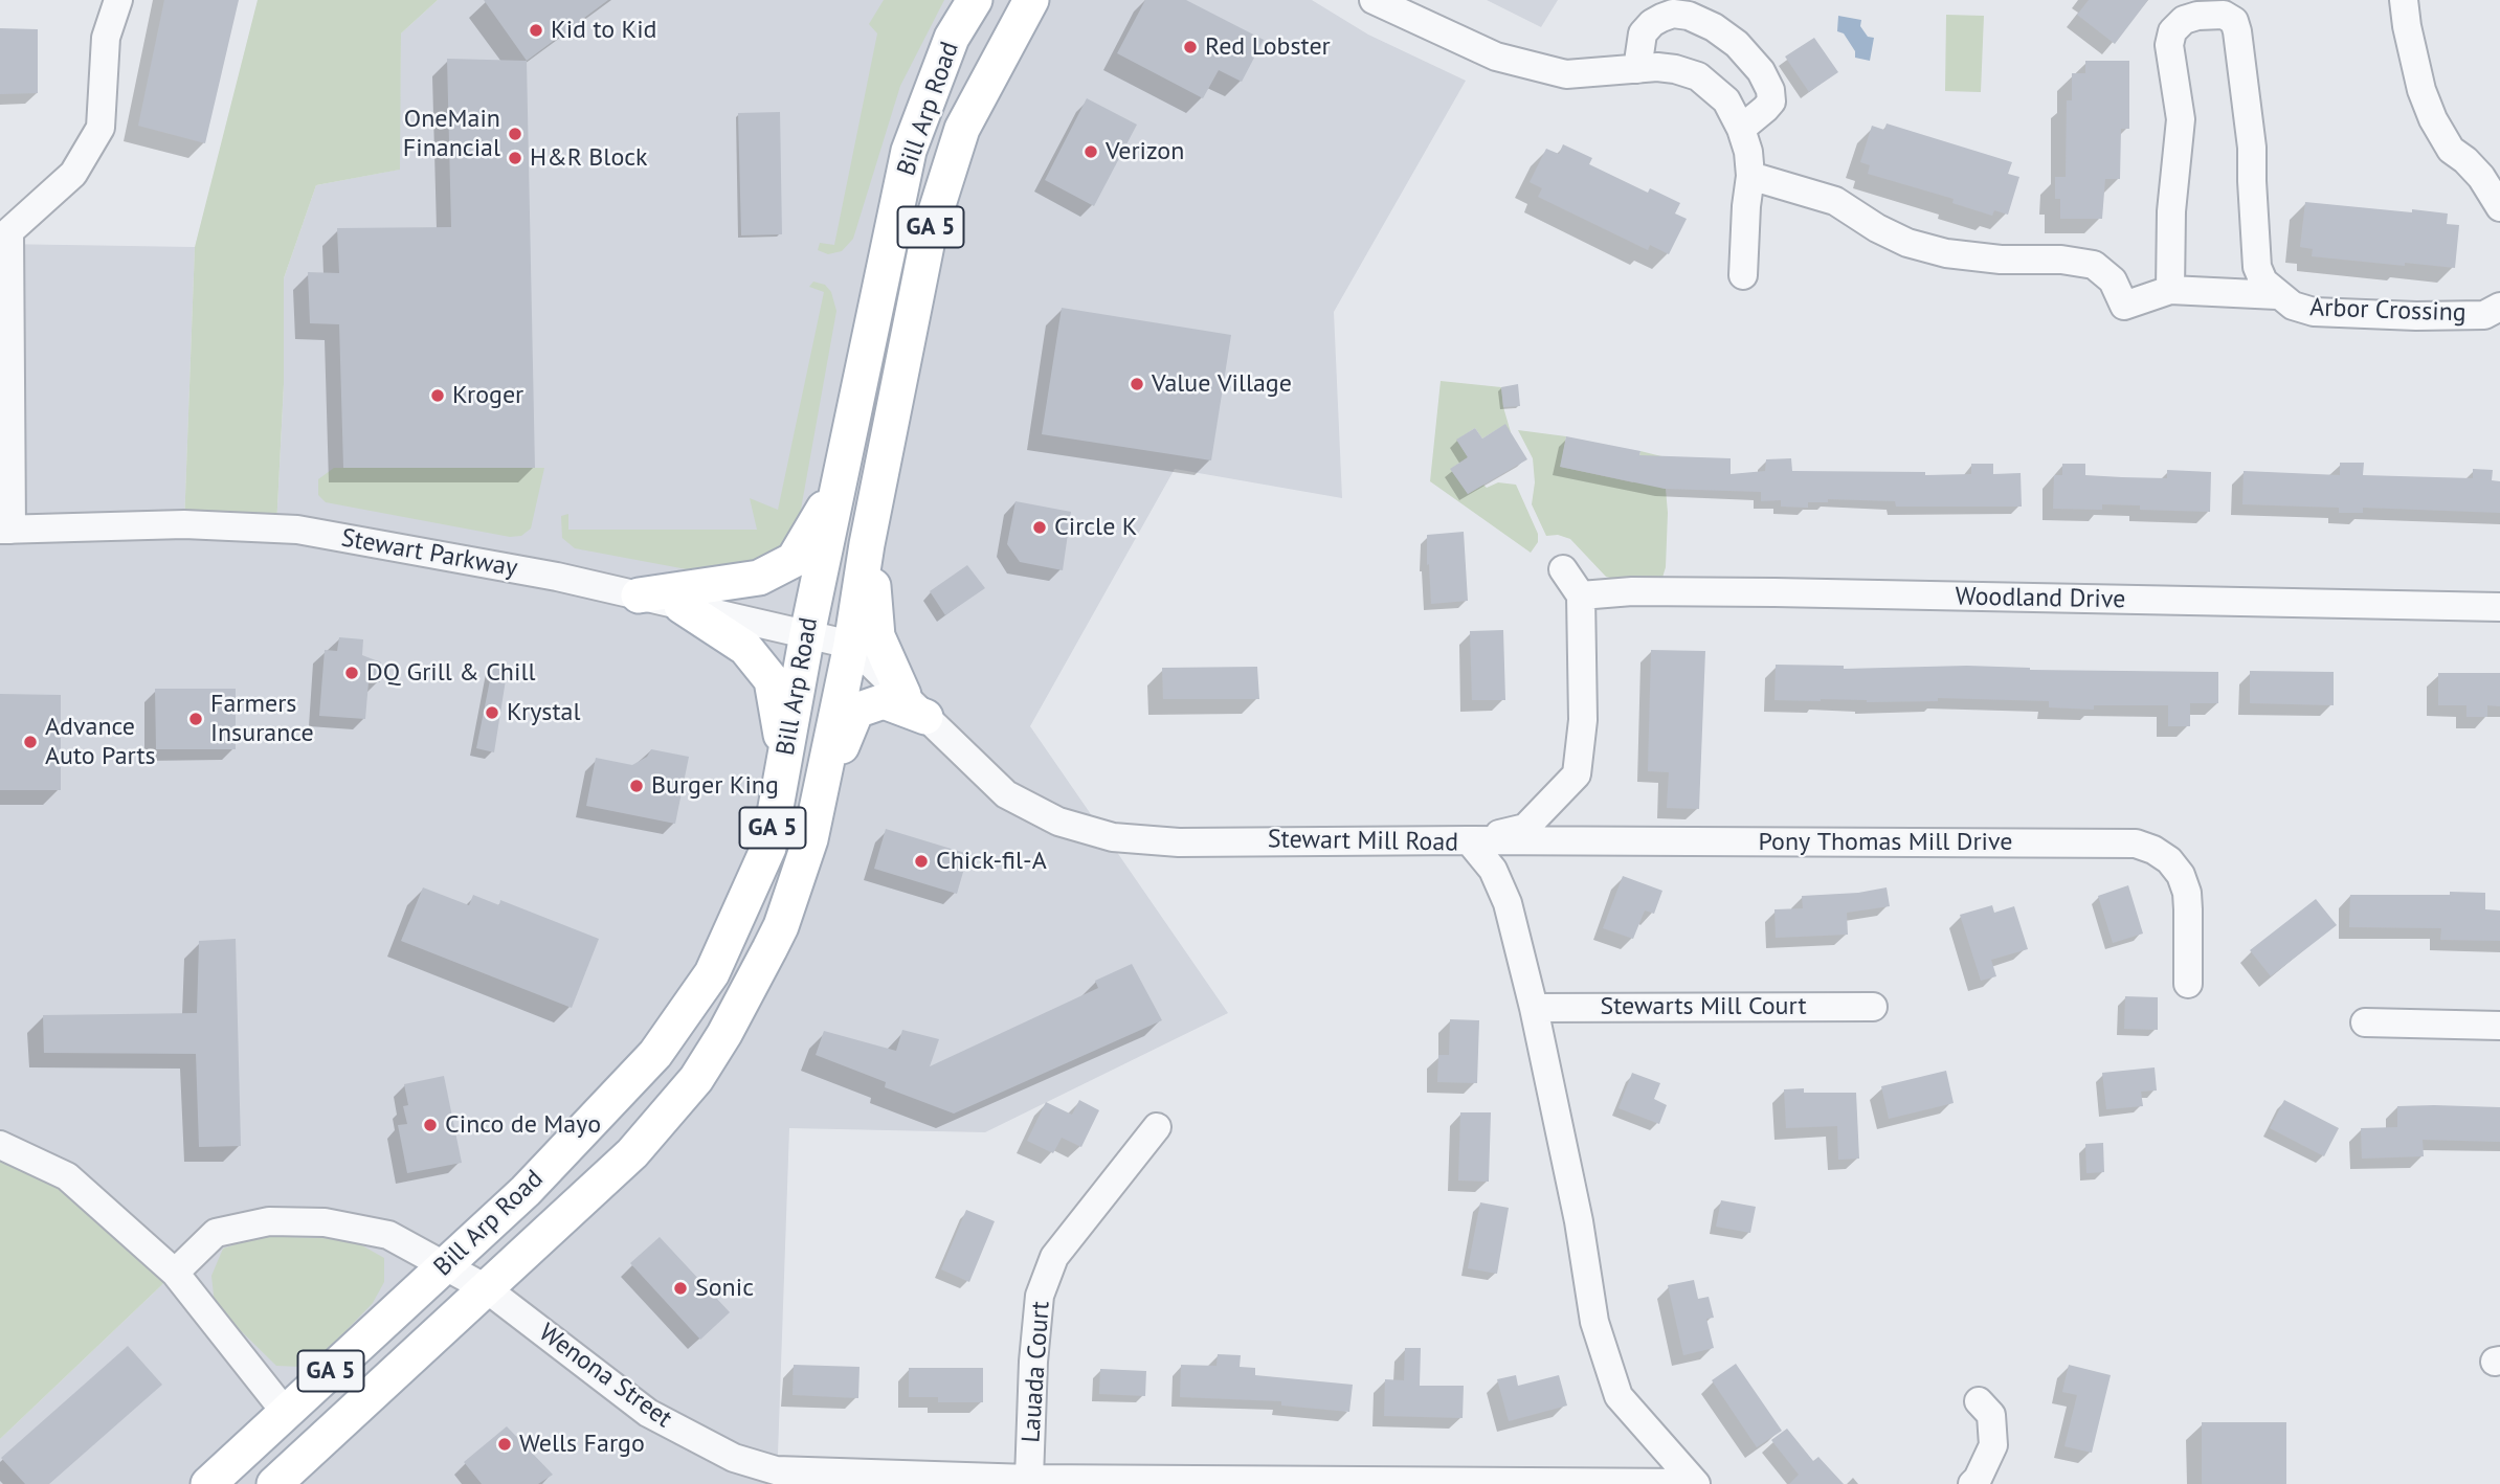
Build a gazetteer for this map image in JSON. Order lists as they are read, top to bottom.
{
  "streets": {
    "main road": ["Bill Arp Road", "GA 5"],
    "street": [
      "Arbor Crossing",
      "Stewart Parkway",
      "Woodland Drive",
      "Stewart Mill Road",
      "Pony Thomas Mill Drive",
      "Stewarts Mill Court",
      "Lauada Court",
      "Wenona Street"
    ]
  },
  "crossings": [
    ["Bill Arp Road", "Stewart Parkway"],
    ["Bill Arp Road", "Stewart Mill Road"],
    ["Bill Arp Road", "Wenona Street"],
    ["Stewart Parkway", "Stewart Mill Road"],
    ["Stewart Mill Road", "Pony Thomas Mill Drive"],
    ["Stewart Mill Road", "Stewarts Mill Court"],
    ["Stewart Mill Road", "Wenona Street"],
    ["Lauada Court", "Wenona Street"]
  ],
  "places": [
    "Kid to Kid",
    "Red Lobster",
    "OneMain Financial",
    "Verizon",
    "H&R Block",
    "Value Village",
    "Kroger",
    "Circle K",
    "DQ Grill & Chill",
    "Krystal",
    "Farmers Insurance",
    "Advance Auto Parts",
    "Burger King",
    "Chick-fil-A",
    "Cinco de Mayo",
    "Sonic",
    "Wells Fargo"
  ]
}
